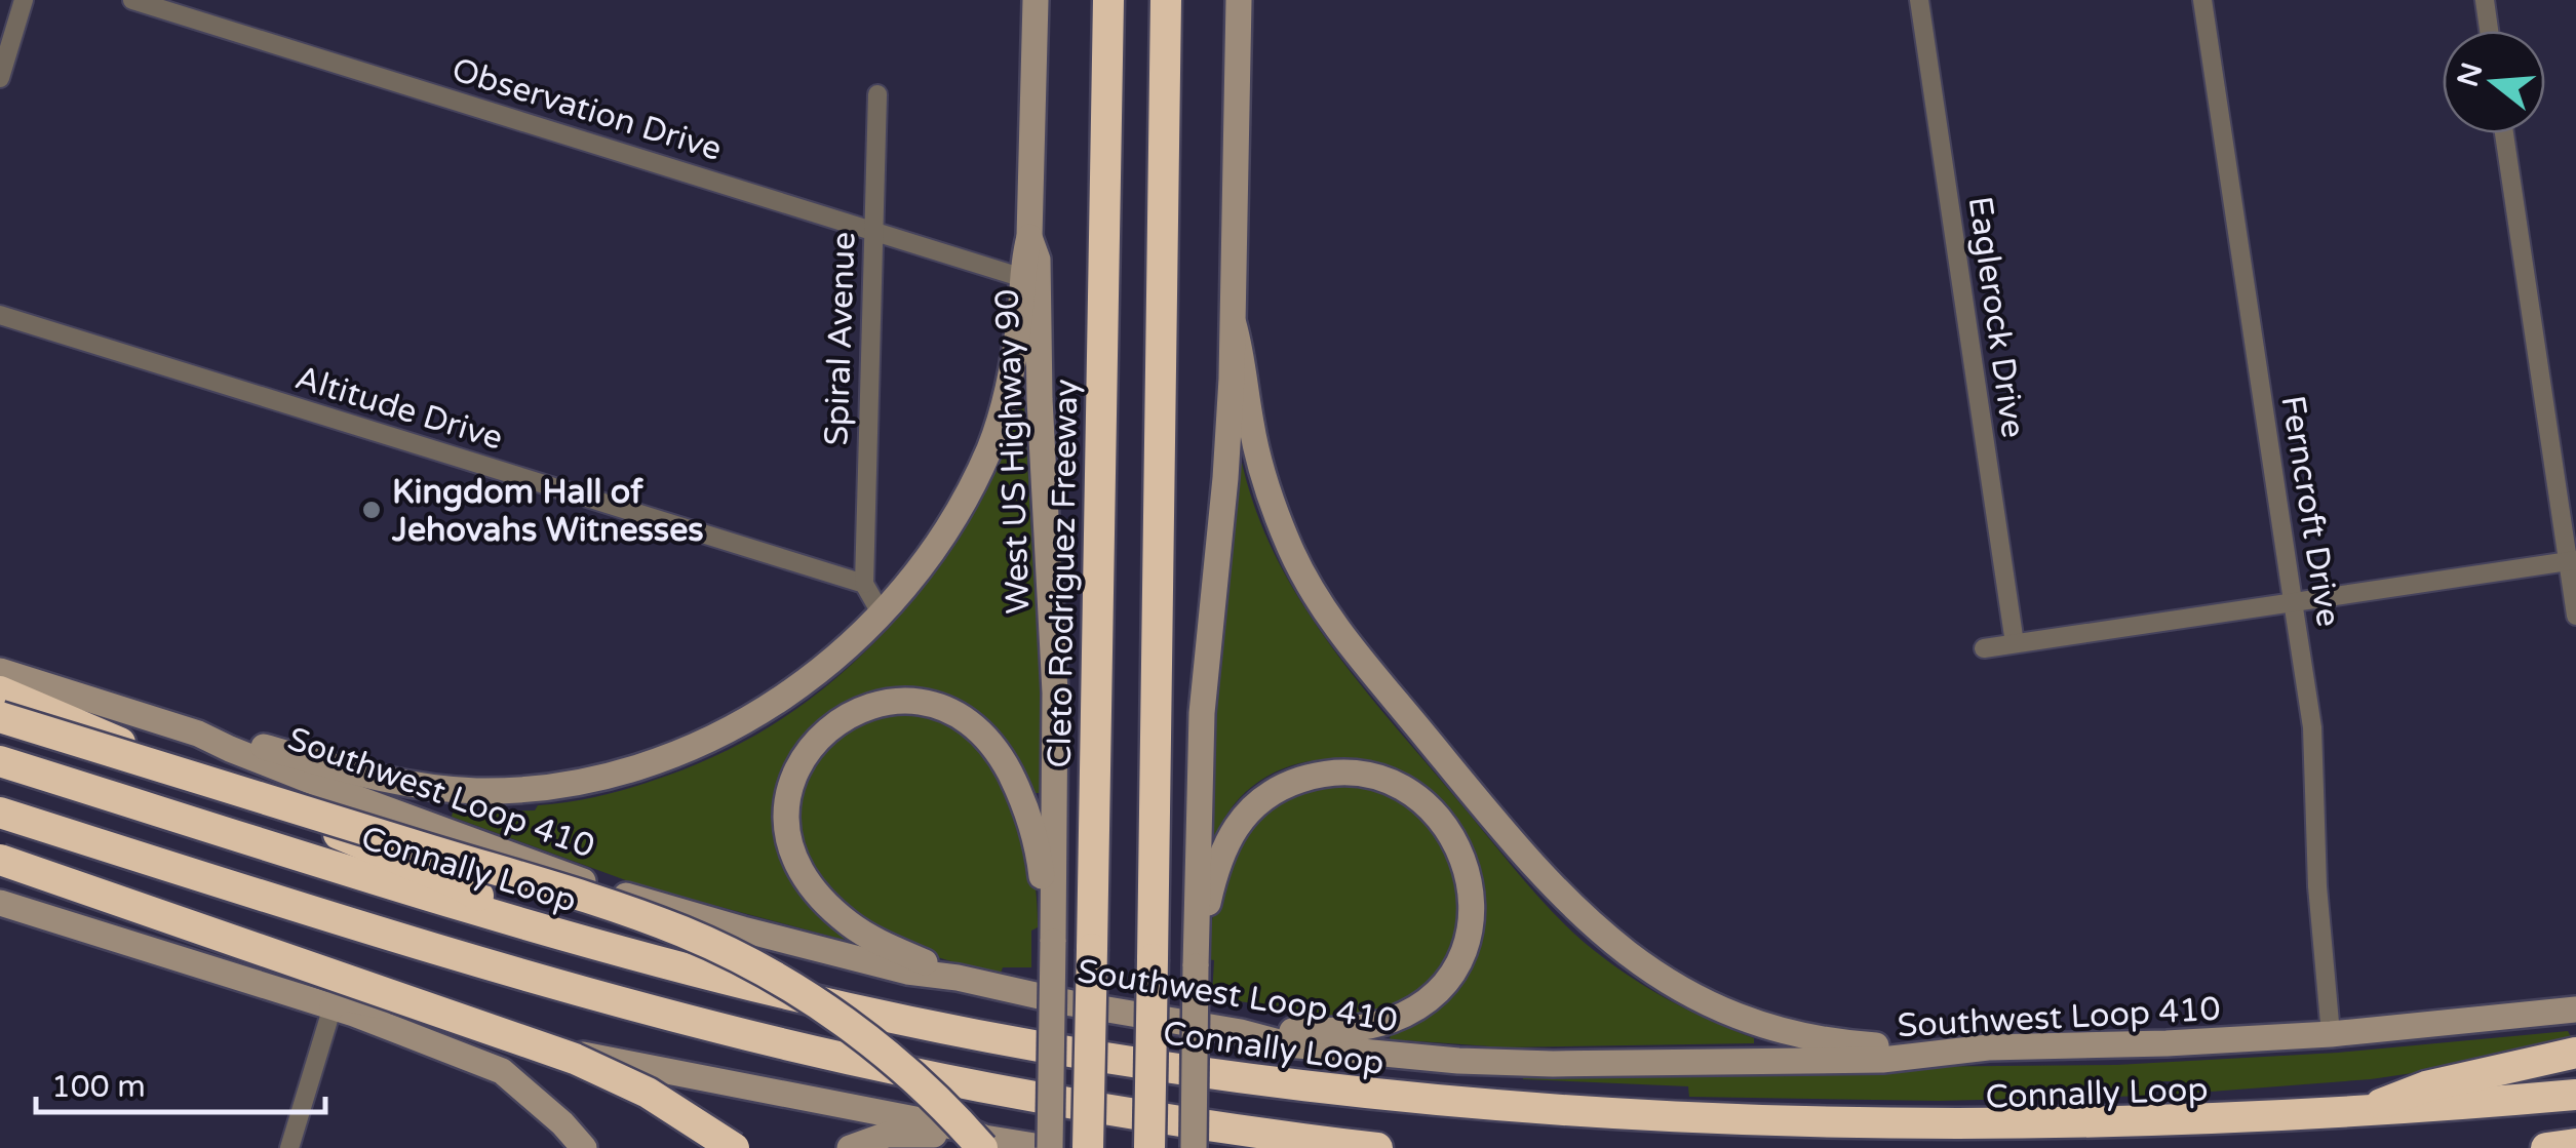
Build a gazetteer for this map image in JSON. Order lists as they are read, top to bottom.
{
  "streets": {
    "highway": ["Cleto Rodriguez Freeway", "Connally Loop"],
    "main road": ["West US Highway 90", "Southwest Loop 410"],
    "street": [
      "Observation Drive",
      "Eaglerock Drive",
      "Spiral Avenue",
      "Altitude Drive",
      "Ferncroft Drive"
    ]
  },
  "crossings": [
    ["Observation Drive", "Spiral Avenue"],
    ["Spiral Avenue", "Altitude Drive"],
    ["Ferncroft Drive", "Southwest Loop 410"]
  ],
  "places": ["Kingdom Hall of Jehovahs Witnesses"],
  "scale_bar": "100 m",
  "north": "left"
}
